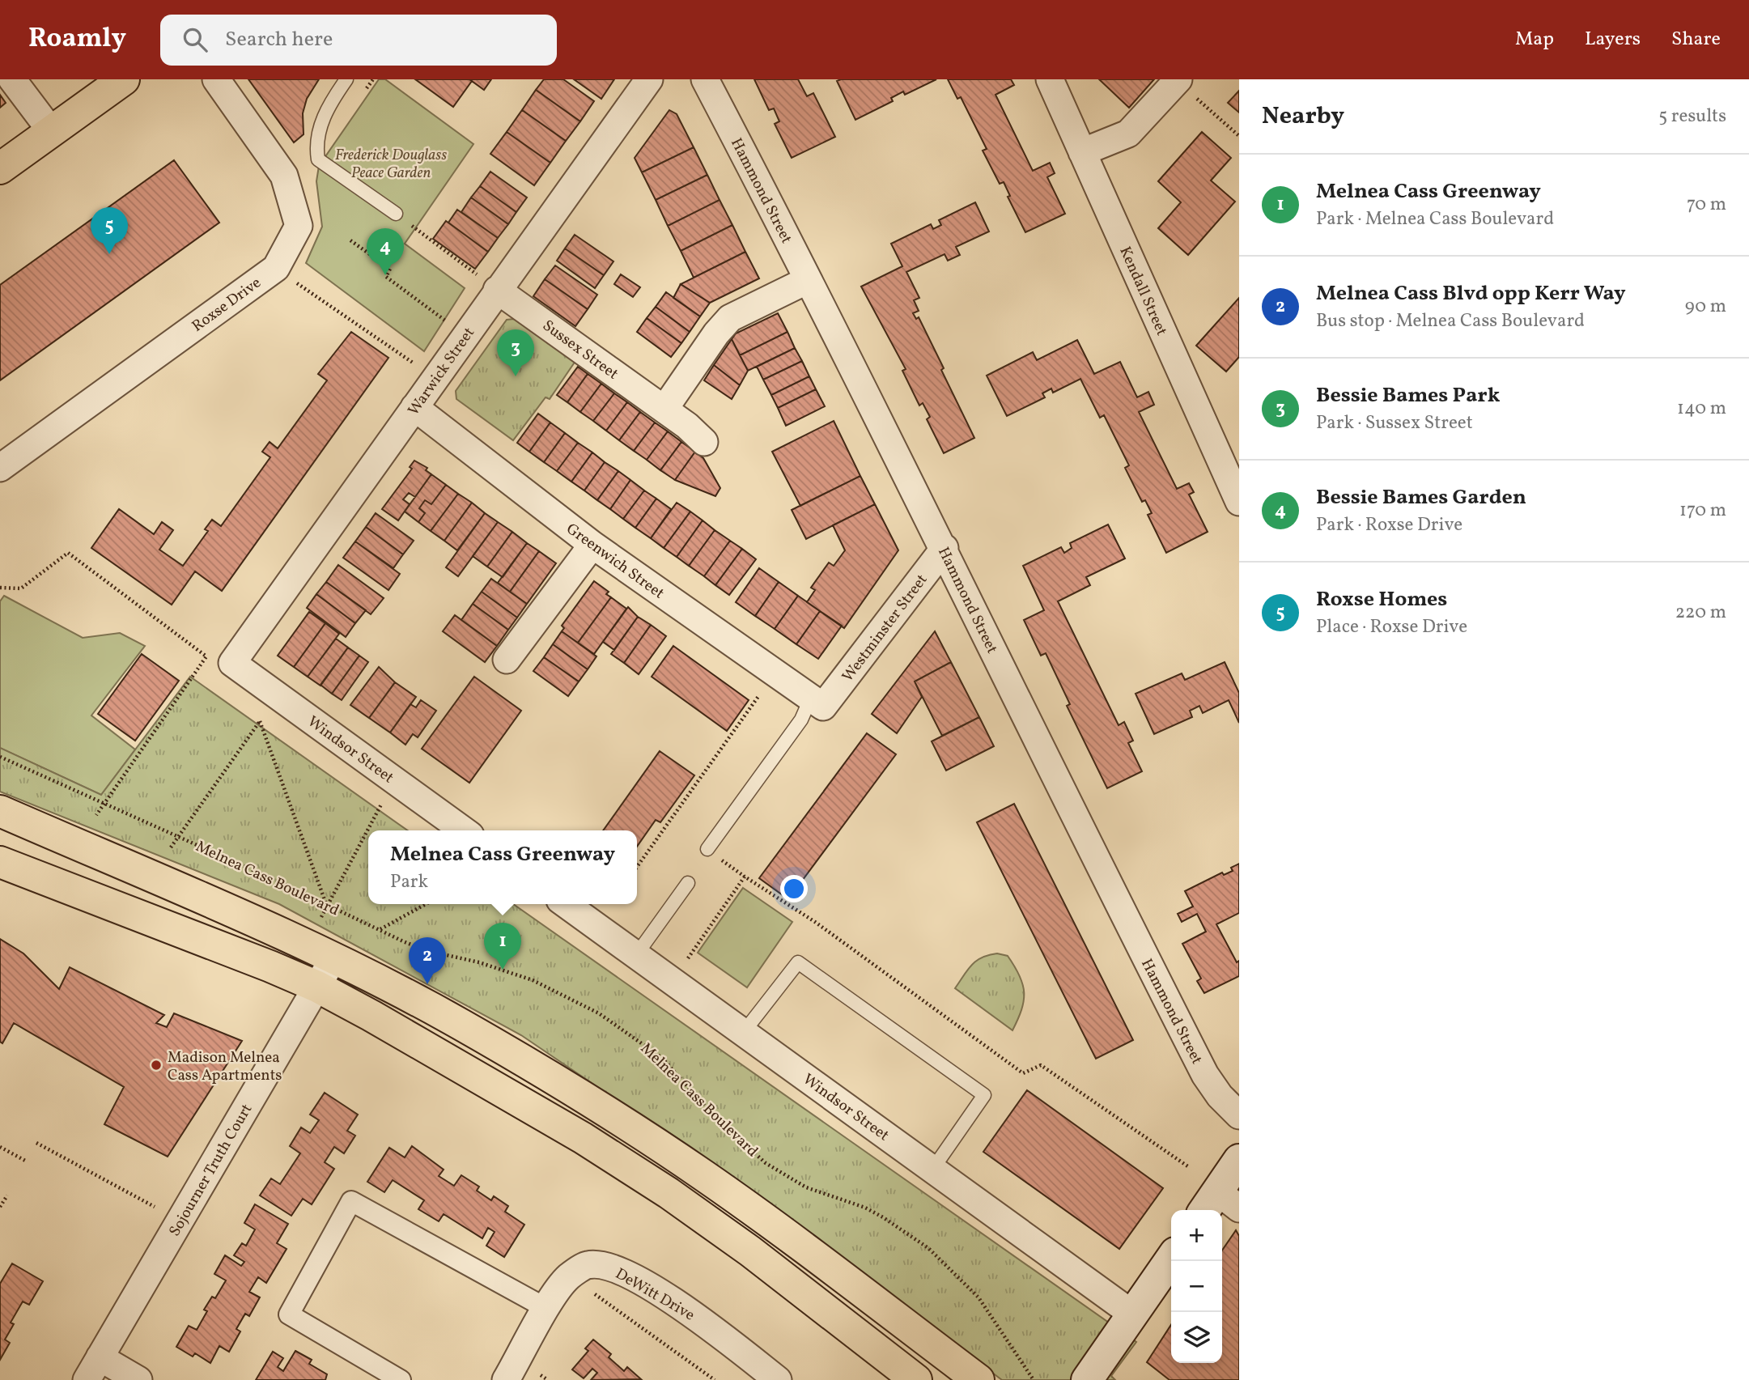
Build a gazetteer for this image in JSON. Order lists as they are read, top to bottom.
{
  "streets": {
    "street": [
      "Hammond Street",
      "Kendall Street",
      "Roxse Drive",
      "Sussex Street",
      "Warwick Street",
      "Greenwich Street",
      "Westminster Street",
      "Windsor Street",
      "Sojourner Truth Court",
      "DeWitt Drive"
    ],
    "path": ["Melnea Cass Boulevard"]
  },
  "crossings": [
    ["Hammond Street", "Westminster Street"],
    ["Sussex Street", "Warwick Street"],
    ["Warwick Street", "Greenwich Street"],
    ["Warwick Street", "Windsor Street"],
    ["Greenwich Street", "Westminster Street"]
  ],
  "parks": ["Frederick Douglass Peace Garden"],
  "places": ["Madison Melnea Cass Apartments"],
  "page": {
    "header": "Roamly",
    "search": "Search here",
    "nav": ["Map", "Layers", "Share"],
    "heading": ["Nearby", "5 results"],
    "list": [
      {
        "mark": "1",
        "name": "Melnea Cass Greenway",
        "note": "Park · Melnea Cass Boulevard",
        "value": "70 m"
      },
      {
        "mark": "2",
        "name": "Melnea Cass Blvd opp Kerr Way",
        "note": "Bus stop · Melnea Cass Boulevard",
        "value": "90 m"
      },
      {
        "mark": "3",
        "name": "Bessie Bames Park",
        "note": "Park · Sussex Street",
        "value": "140 m"
      },
      {
        "mark": "4",
        "name": "Bessie Bames Garden",
        "note": "Park · Roxse Drive",
        "value": "170 m"
      },
      {
        "mark": "5",
        "name": "Roxse Homes",
        "note": "Place · Roxse Drive",
        "value": "220 m"
      }
    ],
    "pins": [
      "5",
      "4",
      "3",
      "1",
      "2"
    ],
    "popup": ["Melnea Cass Greenway", "Park"],
    "map_buttons": ["+", "−"]
  }
}
